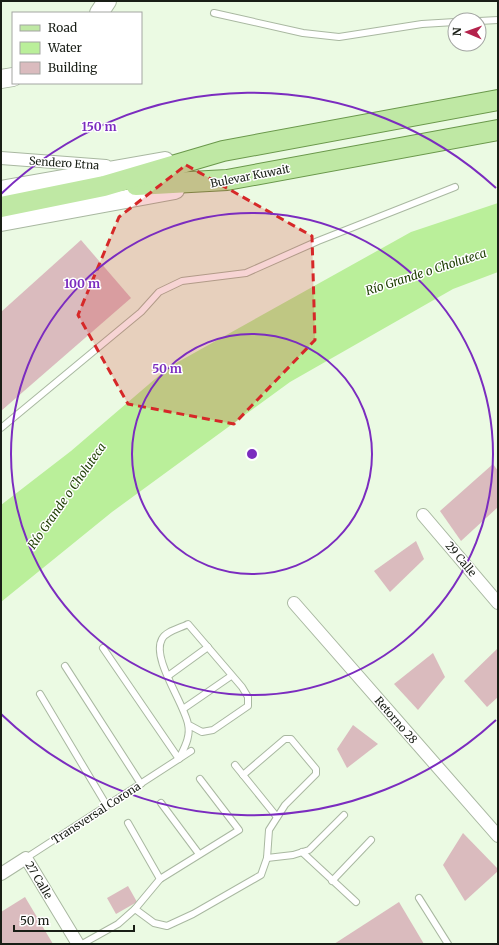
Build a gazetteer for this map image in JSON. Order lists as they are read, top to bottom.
{
  "streets": {
    "main road": ["Bulevar Kuwait"],
    "street": [
      "Sendero Etna",
      "29 Calle",
      "Retorno 28",
      "Transversal Corona",
      "27 Calle"
    ]
  },
  "crossings": [
    ["Transversal Corona", "27 Calle"]
  ],
  "water": ["Río Grande o Choluteca"],
  "legend": ["Road", "Water", "Building"],
  "scale_bar": "50 m",
  "north": "left",
  "rings": ["150 m", "100 m", "50 m"]
}
